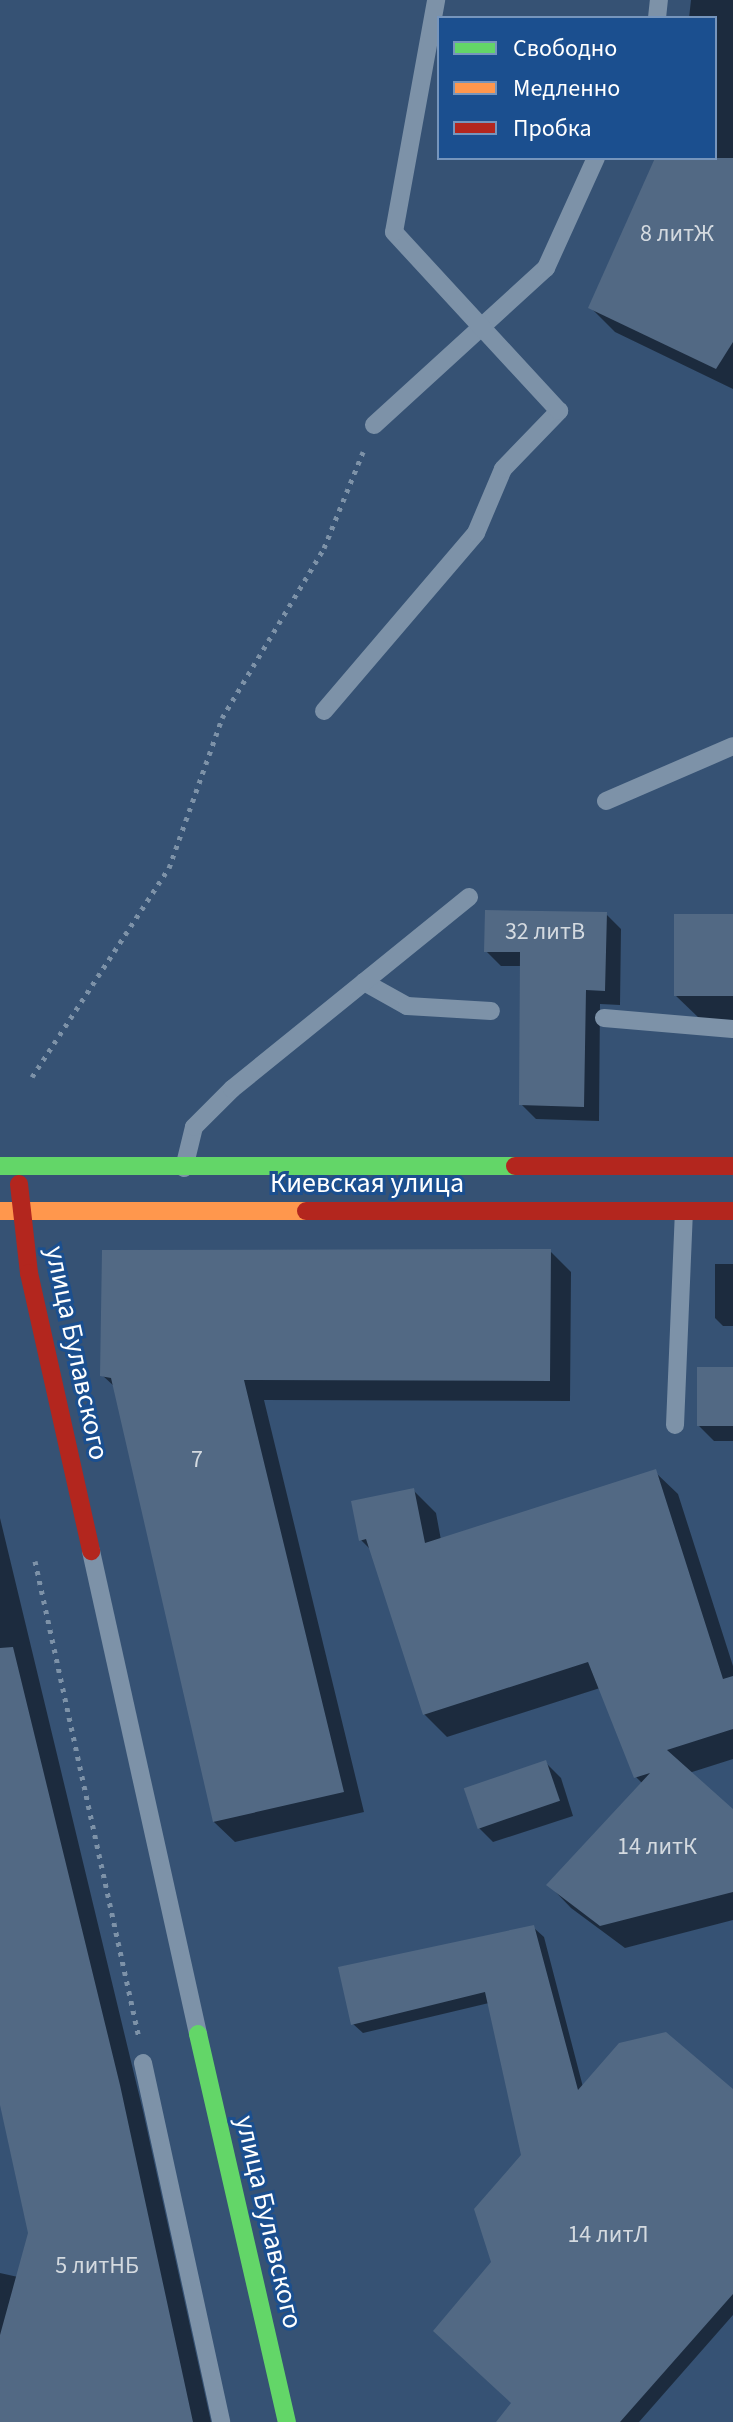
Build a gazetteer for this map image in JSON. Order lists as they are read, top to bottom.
{
  "streets": {
    "street": ["Киевская улица", "улица Булавского"]
  },
  "crossings": [
    ["Киевская улица", "улица Булавского"]
  ],
  "house_numbers": [
    "8 литЖ",
    "32 литВ",
    "7",
    "14 литК",
    "14 литЛ",
    "5 литНБ"
  ],
  "legend": ["Свободно", "Медленно", "Пробка"]
}
